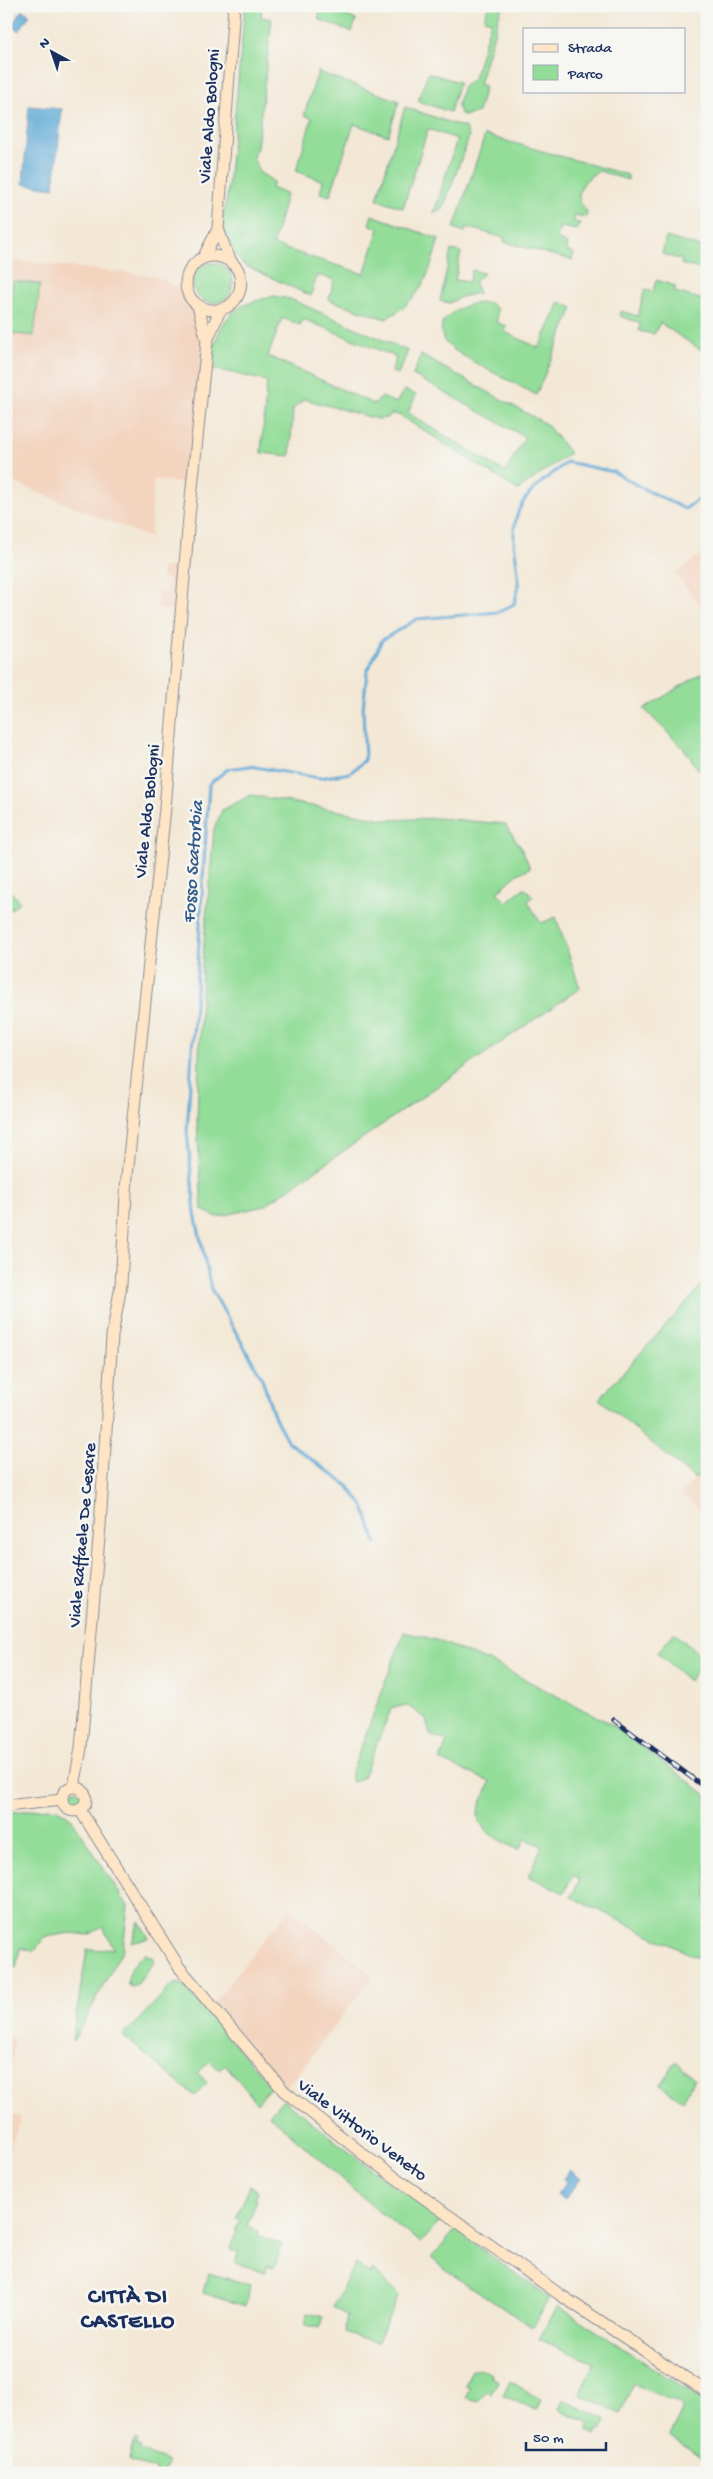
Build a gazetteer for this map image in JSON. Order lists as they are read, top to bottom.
{
  "streets": {
    "main road": ["Viale Aldo Bologni", "Viale Raffaele De Cesare", "Viale Vittorio Veneto"]
  },
  "crossings": [
    ["Viale Aldo Bologni", "Viale Raffaele De Cesare"],
    ["Viale Raffaele De Cesare", "Viale Vittorio Veneto"]
  ],
  "districts": ["CITTÀ DI CASTELLO"],
  "water": ["Fosso Scatorbia"],
  "legend": ["Strada", "Parco"],
  "scale_bar": "50 m",
  "north": "top left"
}
